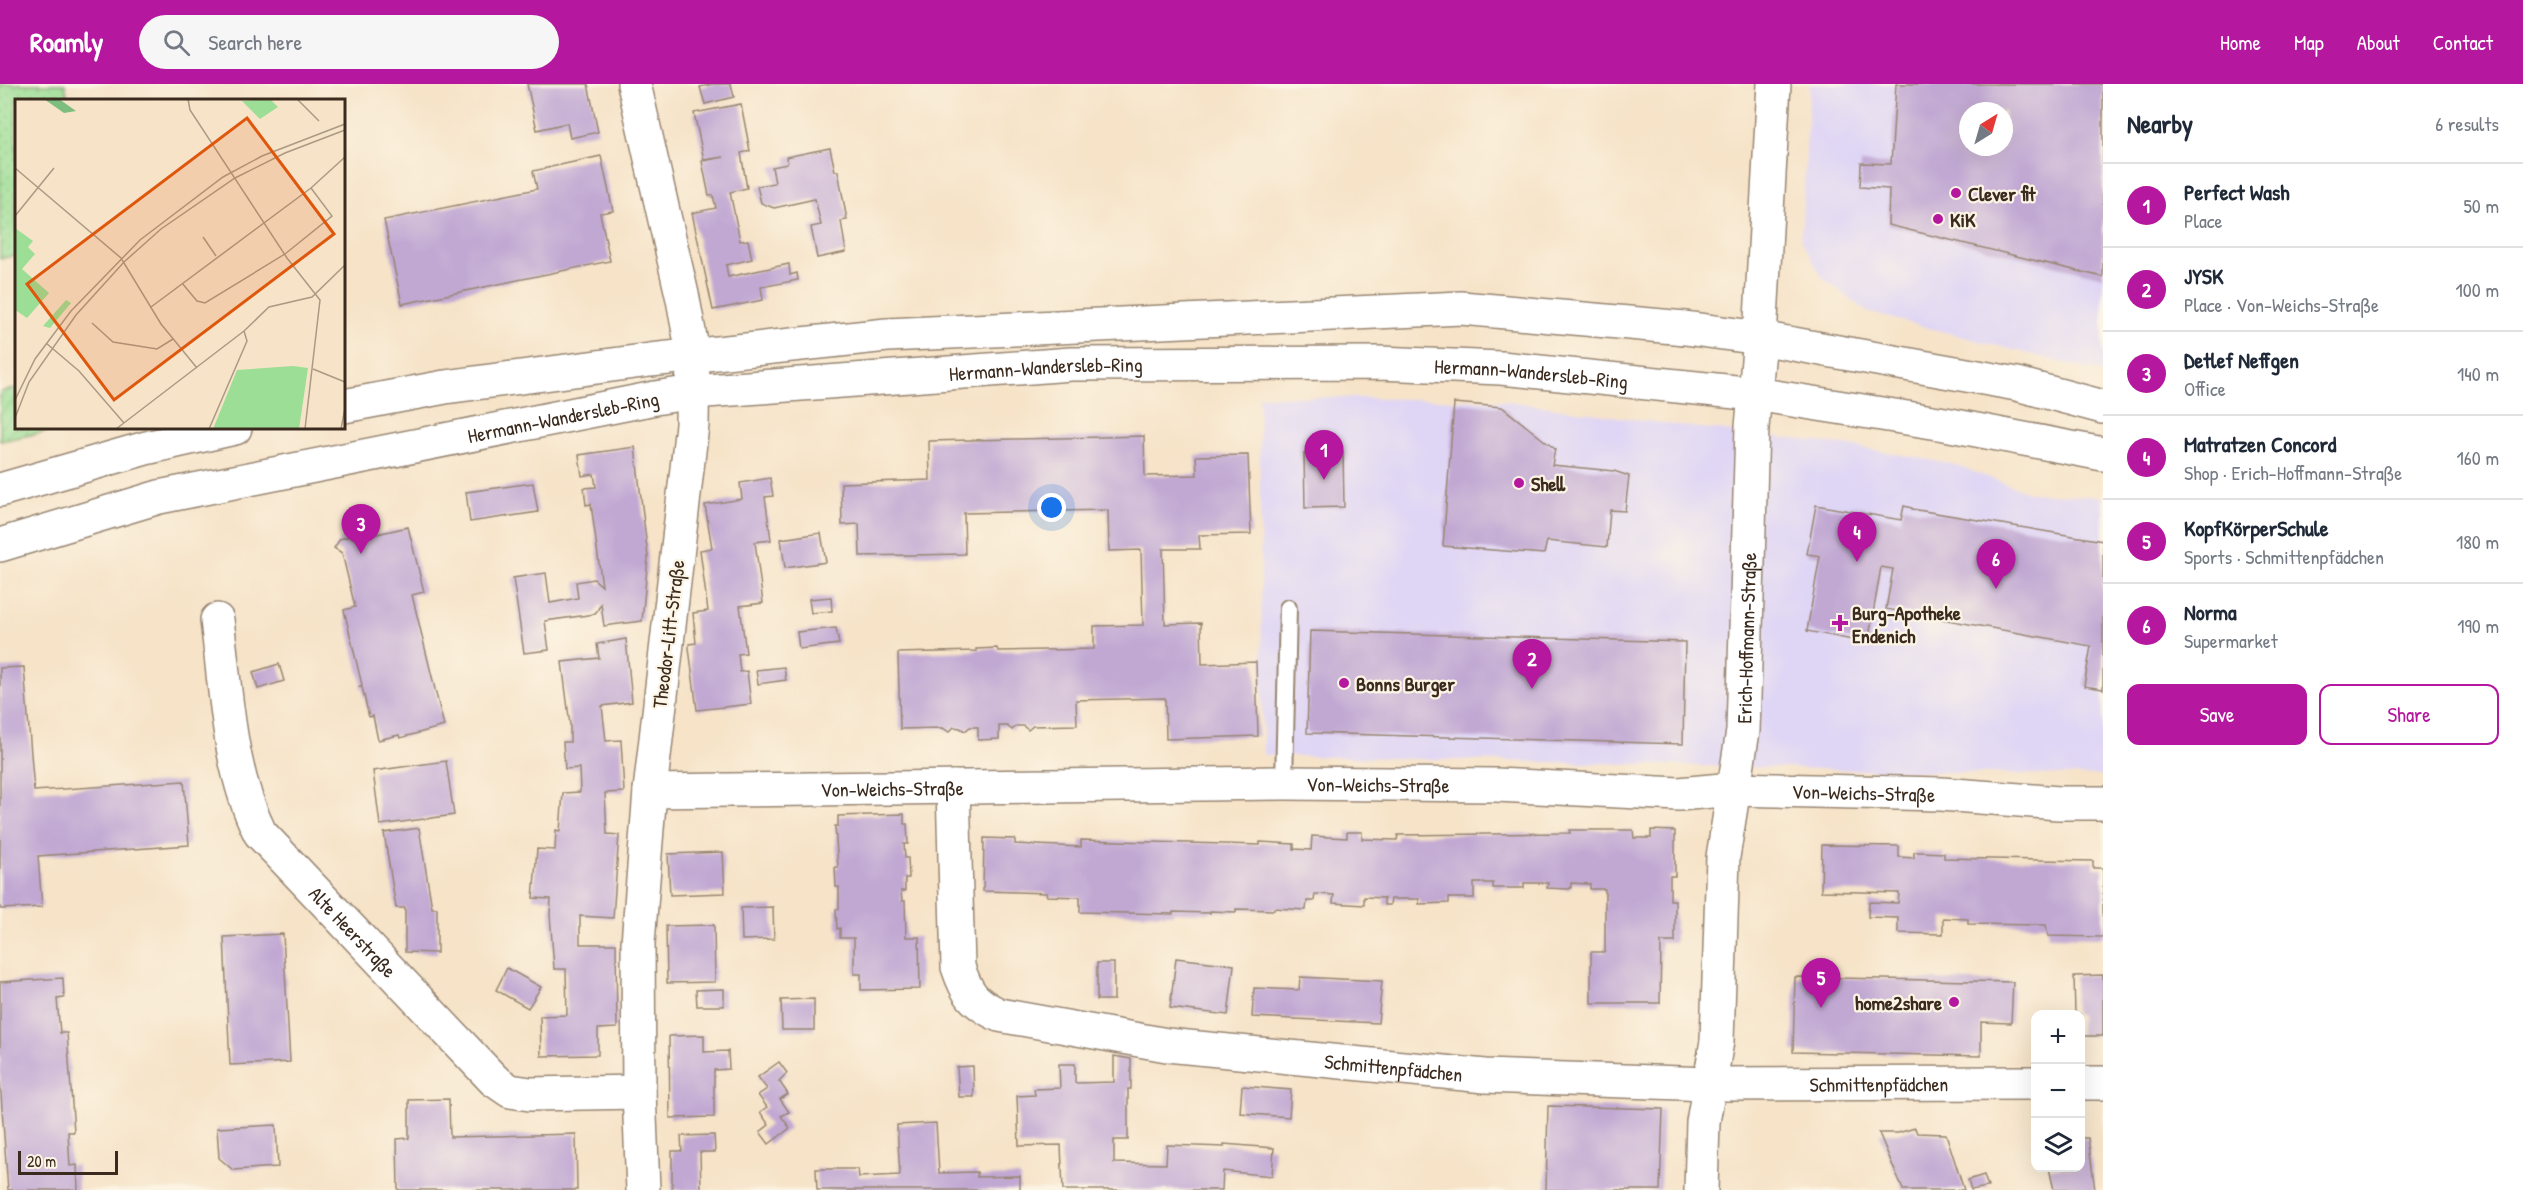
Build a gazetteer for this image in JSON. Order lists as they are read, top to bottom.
{
  "streets": {
    "street": [
      "Hermann-Wandersleb-Ring",
      "Theodor-Litt-Straße",
      "Erich-Hoffmann-Straße",
      "Von-Weichs-Straße",
      "Alte Heerstraße",
      "Schmittenpfädchen"
    ]
  },
  "crossings": [
    ["Hermann-Wandersleb-Ring", "Theodor-Litt-Straße"],
    ["Hermann-Wandersleb-Ring", "Erich-Hoffmann-Straße"],
    ["Theodor-Litt-Straße", "Von-Weichs-Straße"],
    ["Theodor-Litt-Straße", "Alte Heerstraße"],
    ["Erich-Hoffmann-Straße", "Von-Weichs-Straße"],
    ["Erich-Hoffmann-Straße", "Schmittenpfädchen"],
    ["Von-Weichs-Straße", "Schmittenpfädchen"]
  ],
  "places": {
    "other": [
      "Clever fit",
      "KiK",
      "Shell",
      "Bonns Burger",
      "home2share"
    ],
    "health": ["Burg-Apotheke Endenich"]
  },
  "scale_bar": "20 m",
  "north": "top right",
  "page": {
    "header": "Roamly",
    "search": "Search here",
    "nav": [
      "Home",
      "Map",
      "About",
      "Contact"
    ],
    "heading": ["Nearby", "6 results"],
    "list": [
      {
        "mark": "1",
        "name": "Perfect Wash",
        "note": "Place",
        "value": "50 m"
      },
      {
        "mark": "2",
        "name": "JYSK",
        "note": "Place · Von-Weichs-Straße",
        "value": "100 m"
      },
      {
        "mark": "3",
        "name": "Detlef Neffgen",
        "note": "Office",
        "value": "140 m"
      },
      {
        "mark": "4",
        "name": "Matratzen Concord",
        "note": "Shop · Erich-Hoffmann-Straße",
        "value": "160 m"
      },
      {
        "mark": "5",
        "name": "KopfKörperSchule",
        "note": "Sports · Schmittenpfädchen",
        "value": "180 m"
      },
      {
        "mark": "6",
        "name": "Norma",
        "note": "Supermarket",
        "value": "190 m"
      }
    ],
    "pins": [
      "1",
      "3",
      "4",
      "6",
      "2",
      "5"
    ],
    "buttons": ["Save", "Share"],
    "map_buttons": ["+", "−"],
    "scale": "20 m"
  }
}
